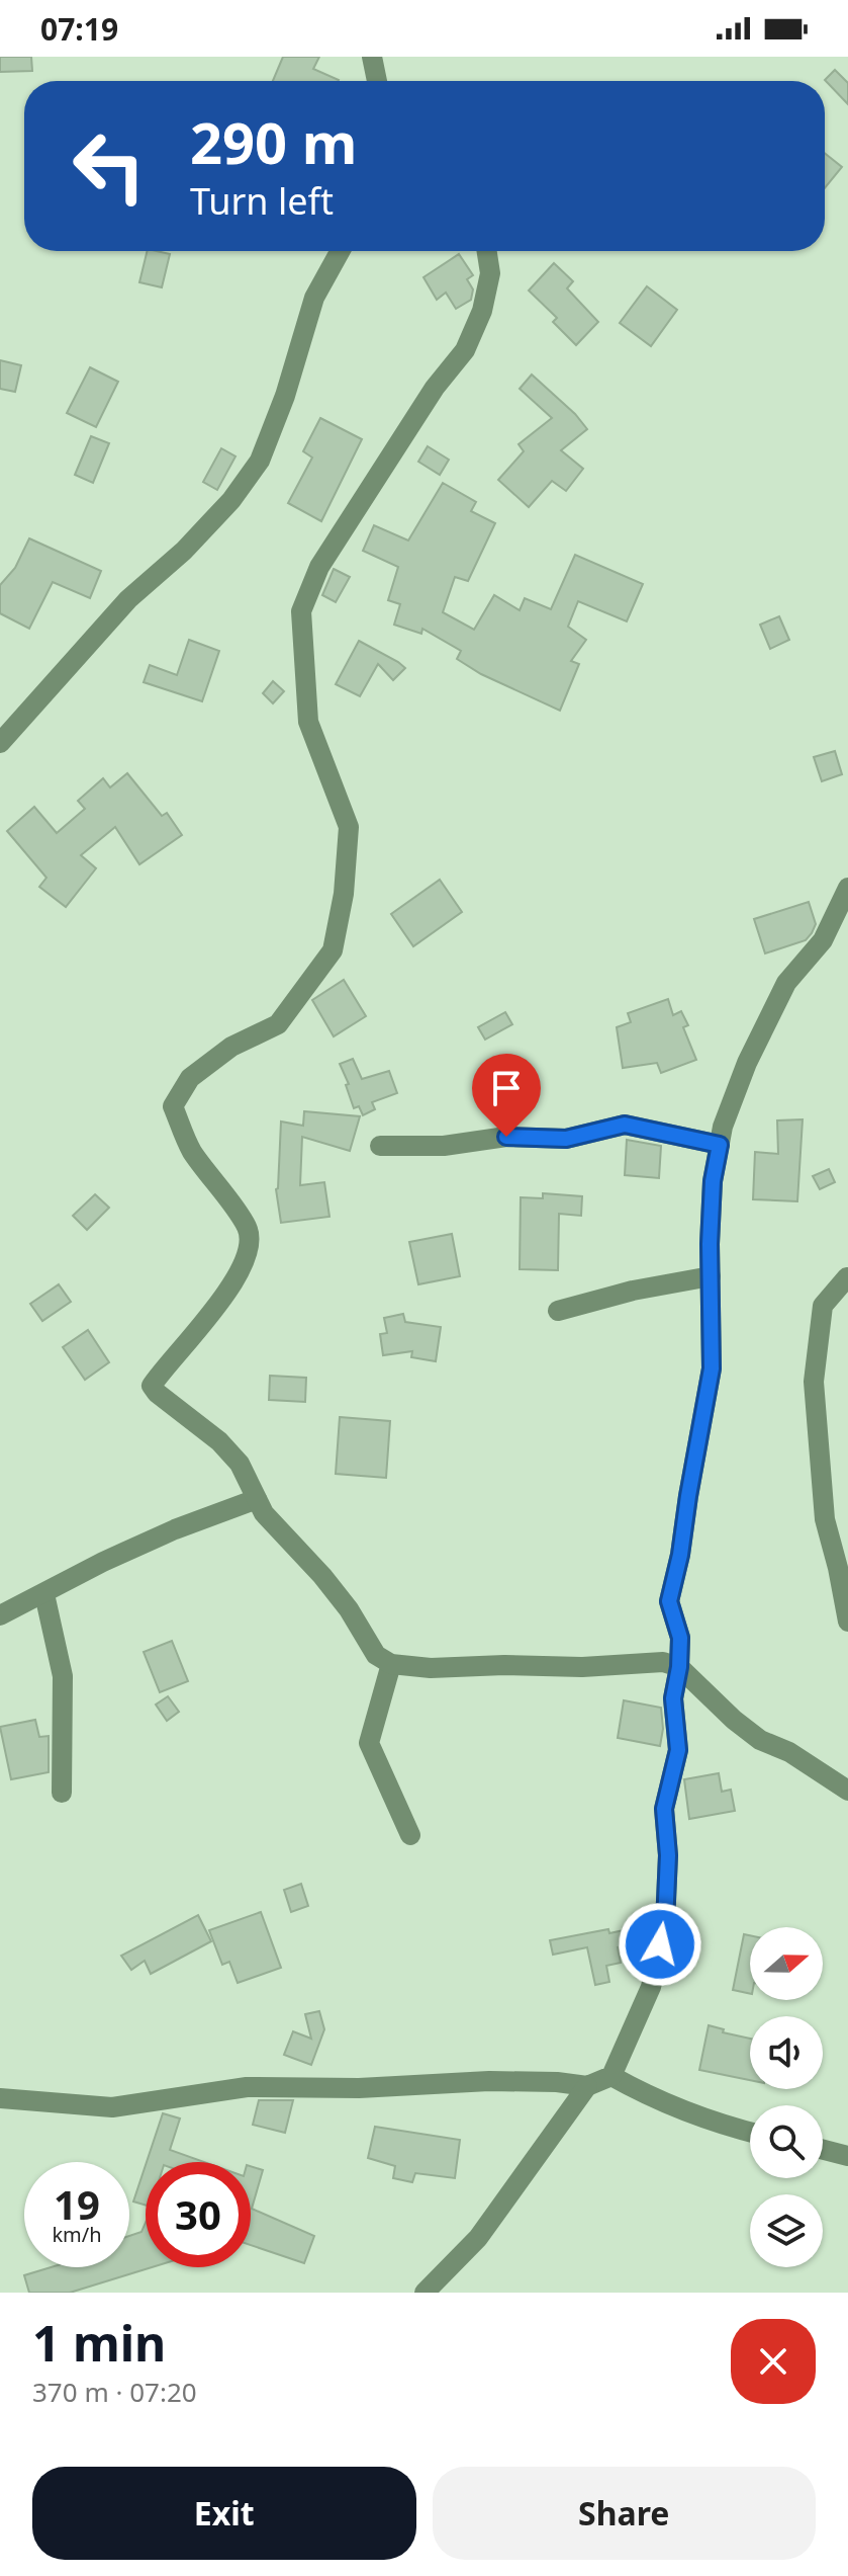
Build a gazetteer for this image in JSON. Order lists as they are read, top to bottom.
{
  "north": "right",
  "page": {
    "status": "07:19",
    "turn": ["290 m", "Turn left"],
    "speed": "19 km/h",
    "limit": "30",
    "heading": ["1 min", "370 m · 07:20"],
    "buttons": ["Exit", "Share"]
  }
}
